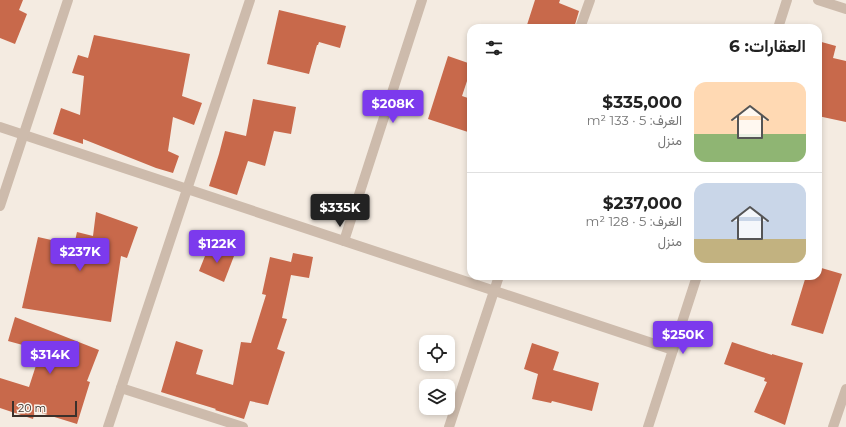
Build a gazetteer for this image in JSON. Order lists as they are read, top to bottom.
{
  "scale_bar": "20 m",
  "page": {
    "heading": "العقارات: 6",
    "list": [
      {
        "name": "$335,000",
        "note": "الغرف: 5 · 133 m² · منزل"
      },
      {
        "name": "$237,000",
        "note": "الغرف: 5 · 128 m² · منزل"
      }
    ],
    "price": [
      "$208K",
      "$335K",
      "$122K",
      "$237K",
      "$250K",
      "$314K"
    ],
    "scale": "20 m"
  }
}
